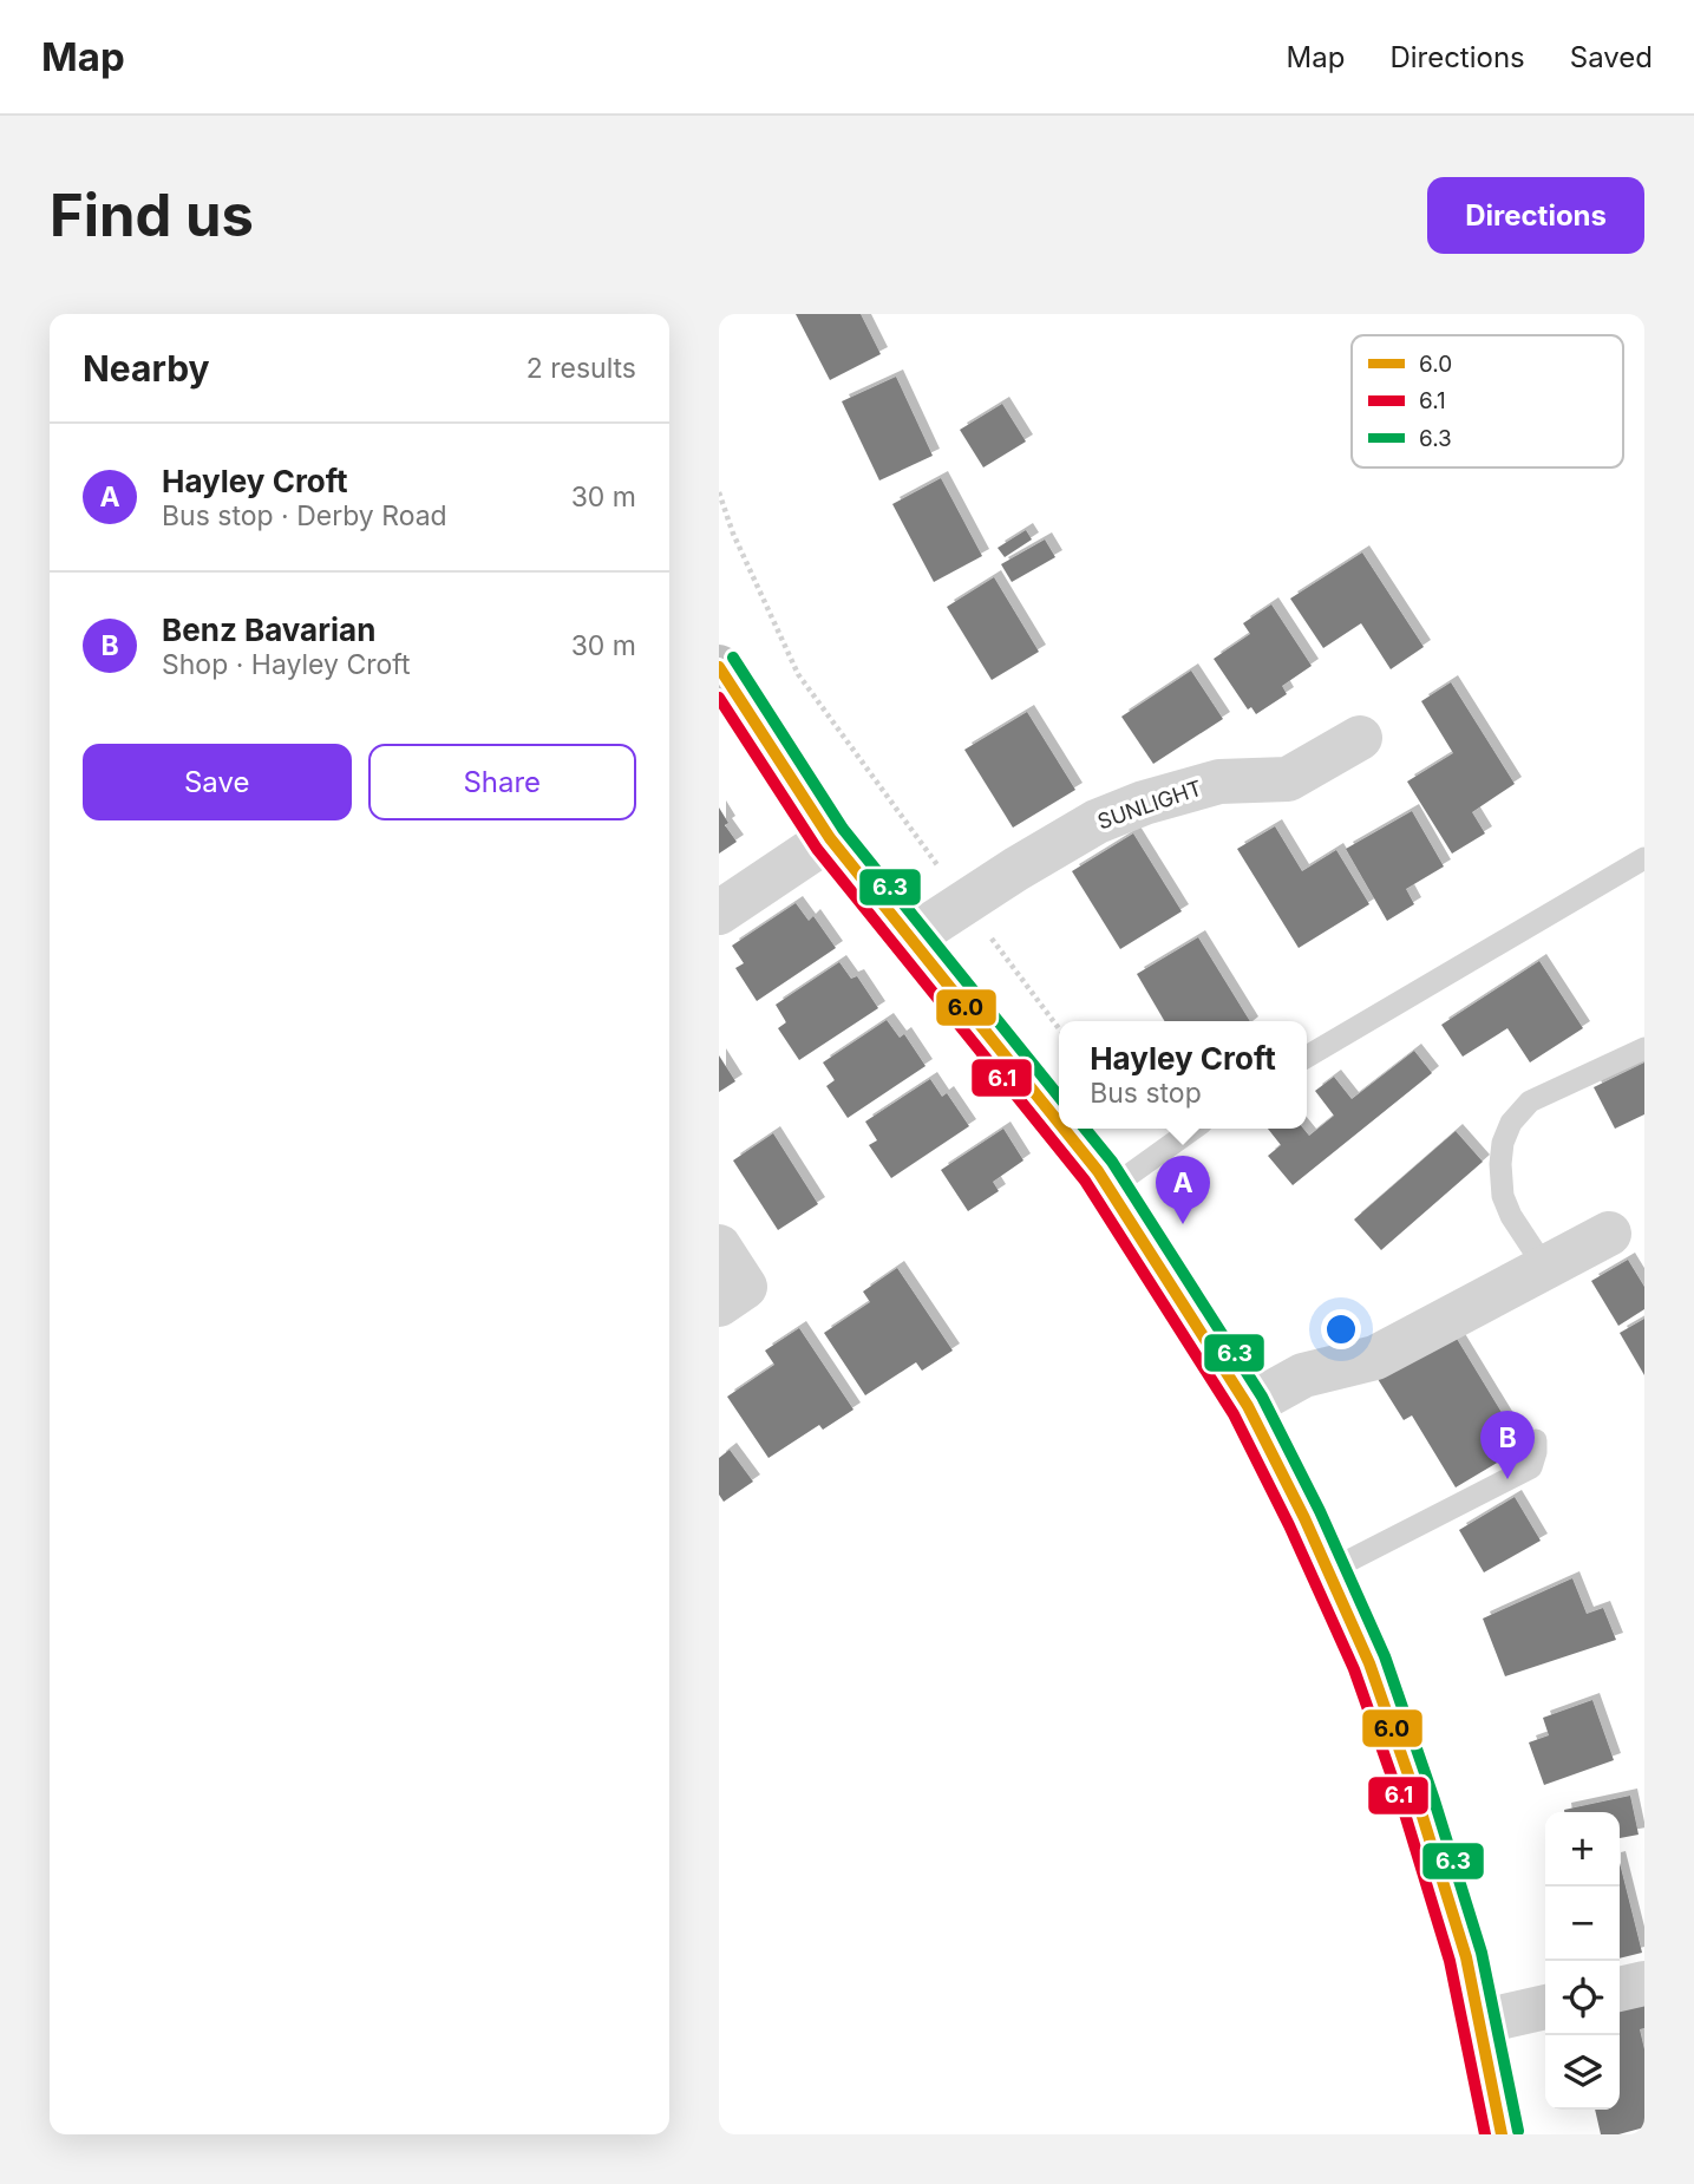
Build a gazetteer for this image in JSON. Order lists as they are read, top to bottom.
{
  "streets": {
    "street": ["SUNLIGHT"]
  },
  "lines": ["transit line 6.3", "transit line 6.0", "transit line 6.1"],
  "legend": ["6.0", "6.1", "6.3"],
  "page": {
    "header": "Map",
    "nav": ["Map", "Directions", "Saved"],
    "buttons": [
      "Directions",
      ["Save", "Share"]
    ],
    "title": "Find us",
    "heading": ["Nearby", "2 results"],
    "list": [
      {
        "mark": "A",
        "name": "Hayley Croft",
        "note": "Bus stop · Derby Road",
        "value": "30 m"
      },
      {
        "mark": "B",
        "name": "Benz Bavarian",
        "note": "Shop · Hayley Croft",
        "value": "30 m"
      }
    ],
    "popup": ["Hayley Croft", "Bus stop"],
    "pins": ["A", "B"],
    "map_buttons": ["+", "−"]
  }
}
